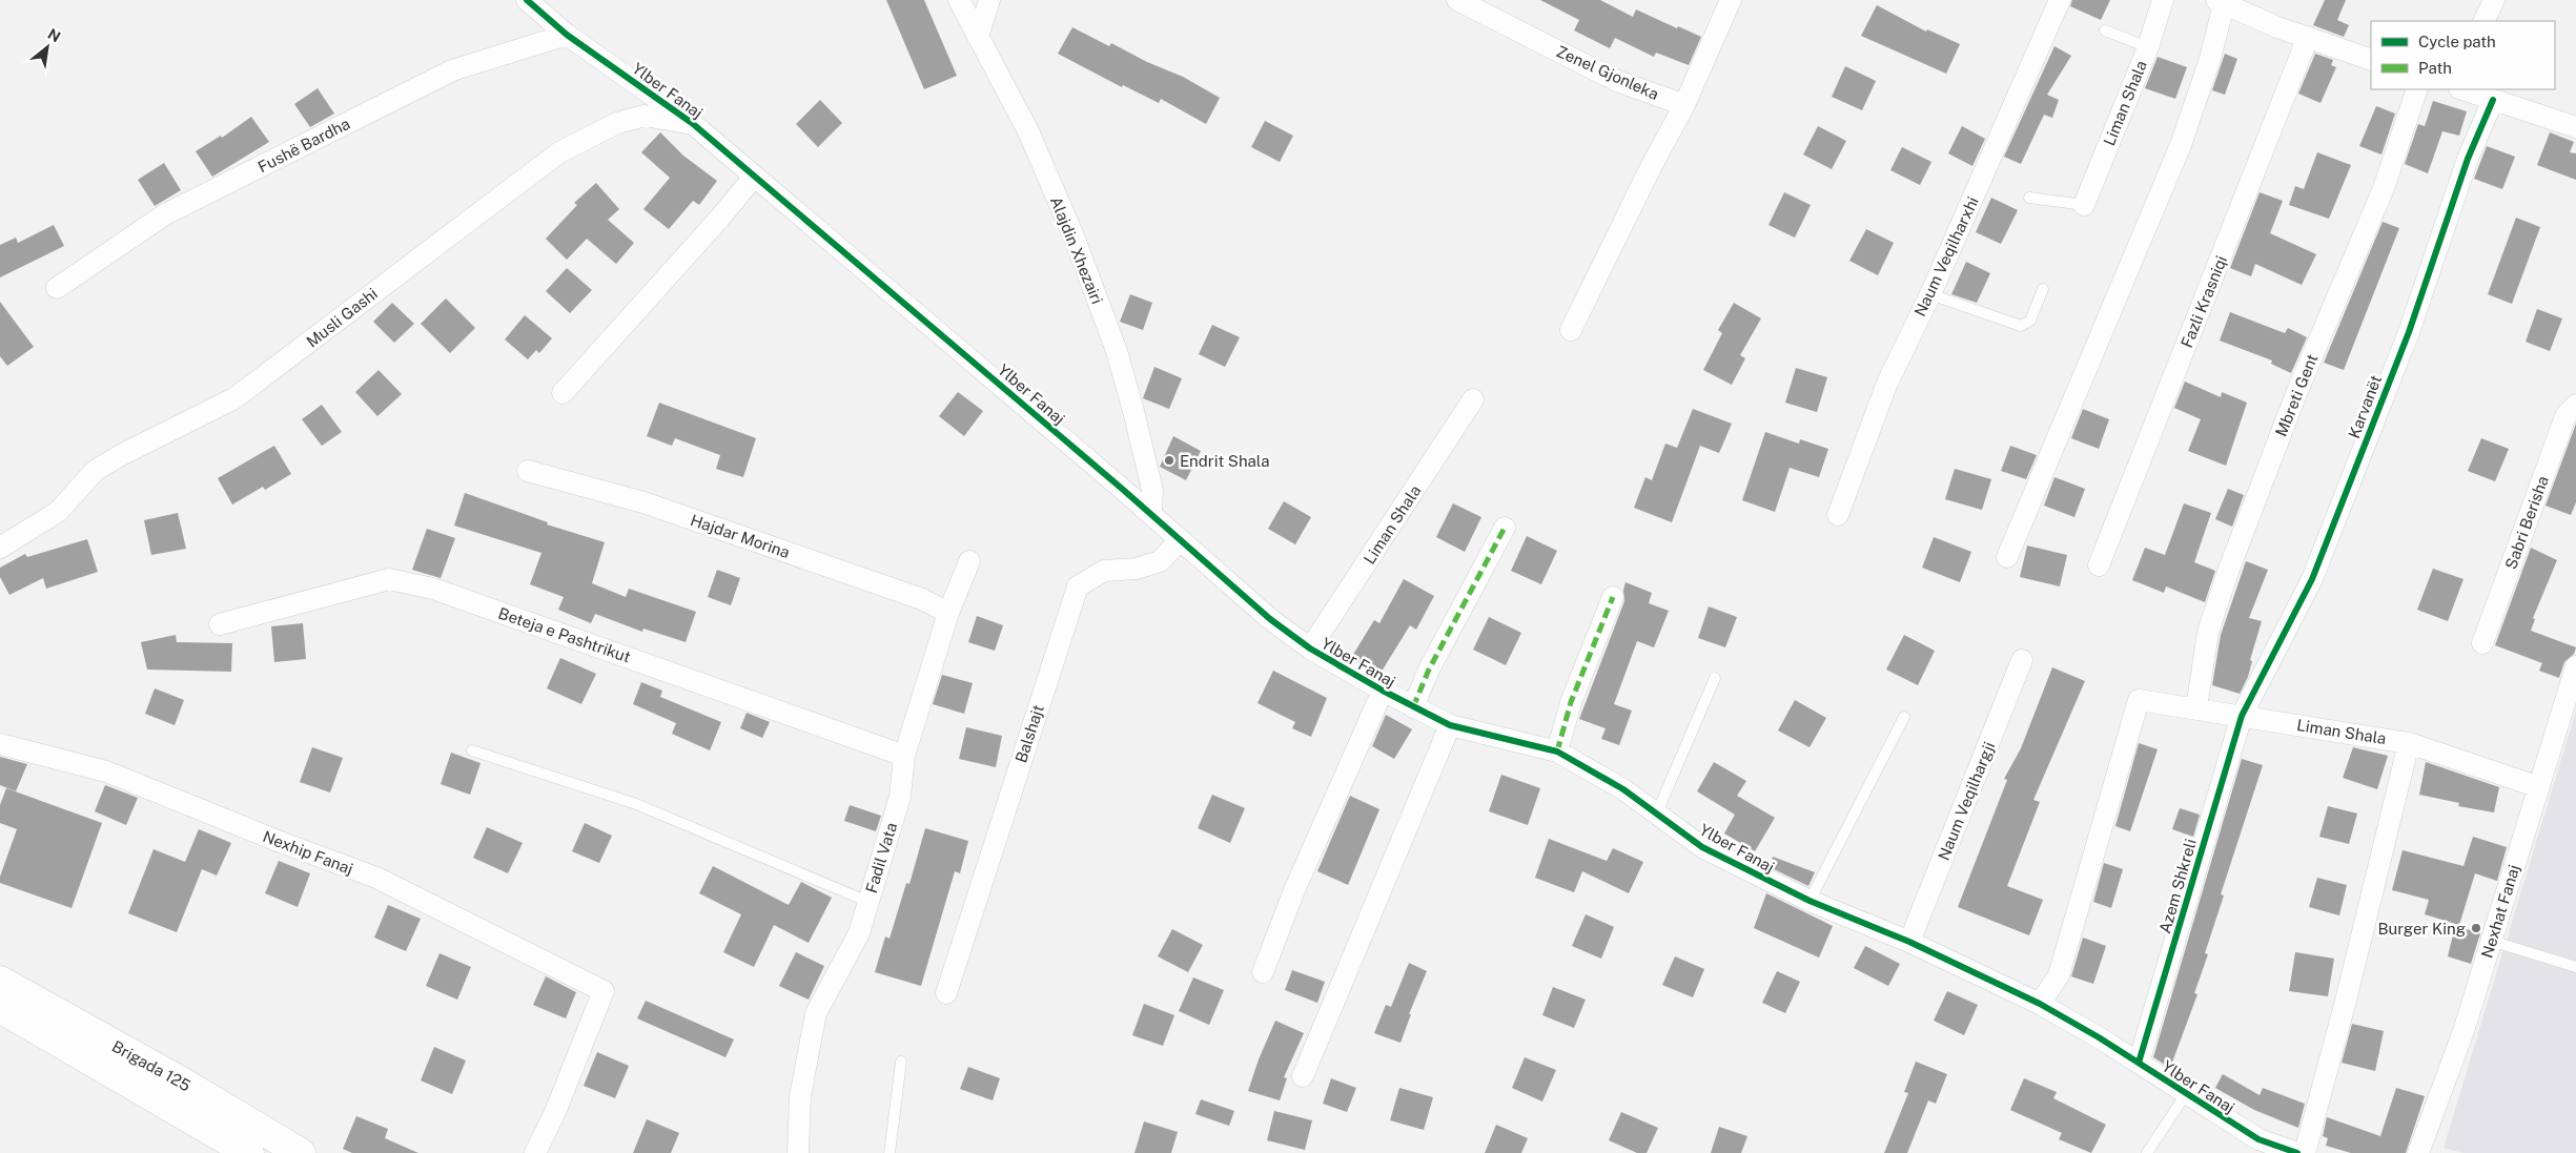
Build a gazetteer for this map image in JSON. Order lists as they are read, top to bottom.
{
  "streets": {
    "main road": ["Brigada 125"],
    "street": [
      "Zenel Gjonleka",
      "Ylber Fanaj",
      "Liman Shala",
      "Fushë Bardha",
      "Alajdin Xhezairi",
      "Naum Veqilharxhi",
      "Fazli Krasniqi",
      "Musli Gashi",
      "Mbreti Gent",
      "Karvanët",
      "Sabri Berisha",
      "Hajdar Morina",
      "Beteja e Pashtrikut",
      "Balshajt",
      "Naum Veqilhargji",
      "Nexhip Fanaj",
      "Fadil Vata",
      "Azem Shkreli",
      "Nexhat Fanaj"
    ]
  },
  "crossings": [
    ["Ylber Fanaj", "Liman Shala"],
    ["Ylber Fanaj", "Fushë Bardha"],
    ["Ylber Fanaj", "Alajdin Xhezairi"],
    ["Ylber Fanaj", "Musli Gashi"],
    ["Ylber Fanaj", "Balshajt"],
    ["Ylber Fanaj", "Naum Veqilhargji"],
    ["Ylber Fanaj", "Azem Shkreli"],
    ["Liman Shala", "Mbreti Gent"],
    ["Liman Shala", "Karvanët"],
    ["Liman Shala", "Azem Shkreli"],
    ["Liman Shala", "Nexhat Fanaj"],
    ["Karvanët", "Azem Shkreli"],
    ["Hajdar Morina", "Fadil Vata"],
    ["Beteja e Pashtrikut", "Fadil Vata"]
  ],
  "places": ["Endrit Shala", "Burger King"],
  "legend": ["Cycle path", "Path"],
  "north": "top right"
}
